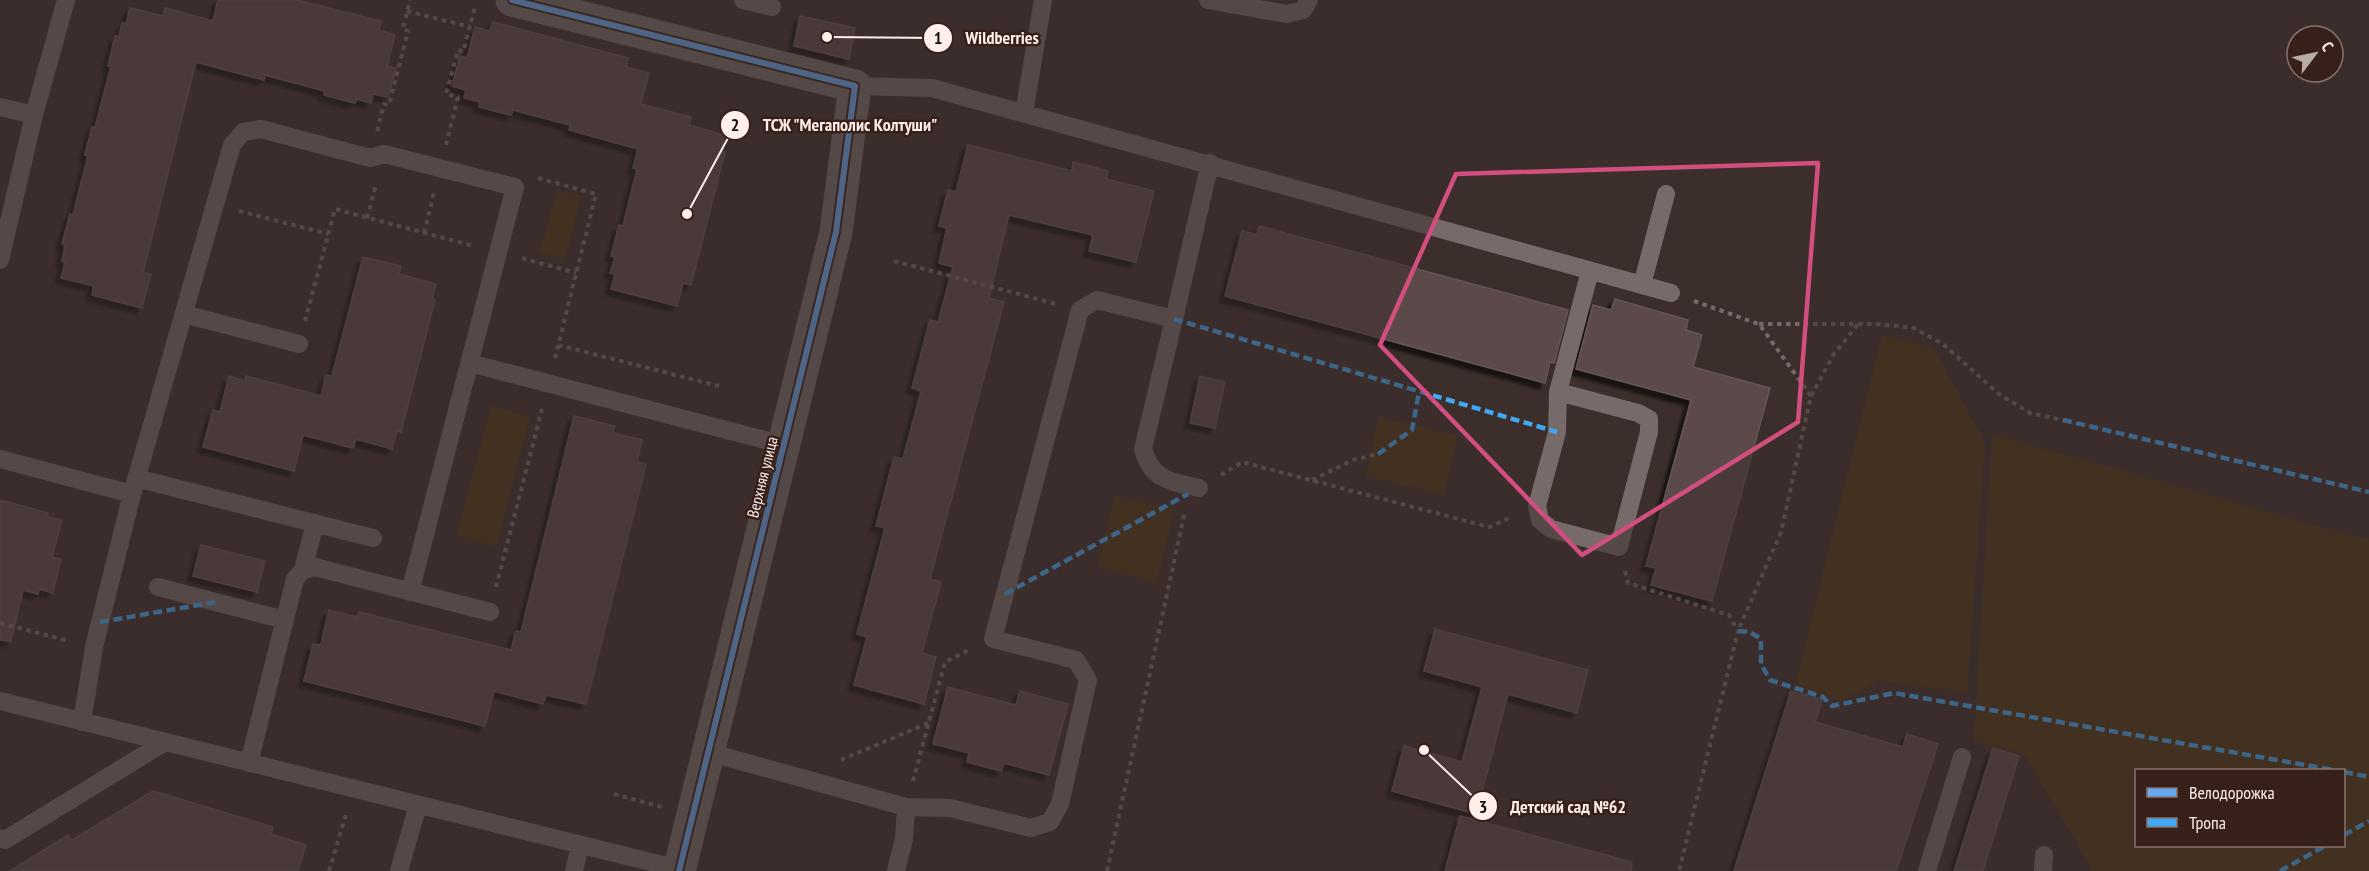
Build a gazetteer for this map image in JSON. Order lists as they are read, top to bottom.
{
  "streets": {
    "street": ["Верхняя улица"]
  },
  "places": ["Wildberries", "ТСЖ \"Мегаполис Колтуши\"", "Детский сад №62"],
  "legend": ["Велодорожка", "Тропа"],
  "north": "top right"
}
